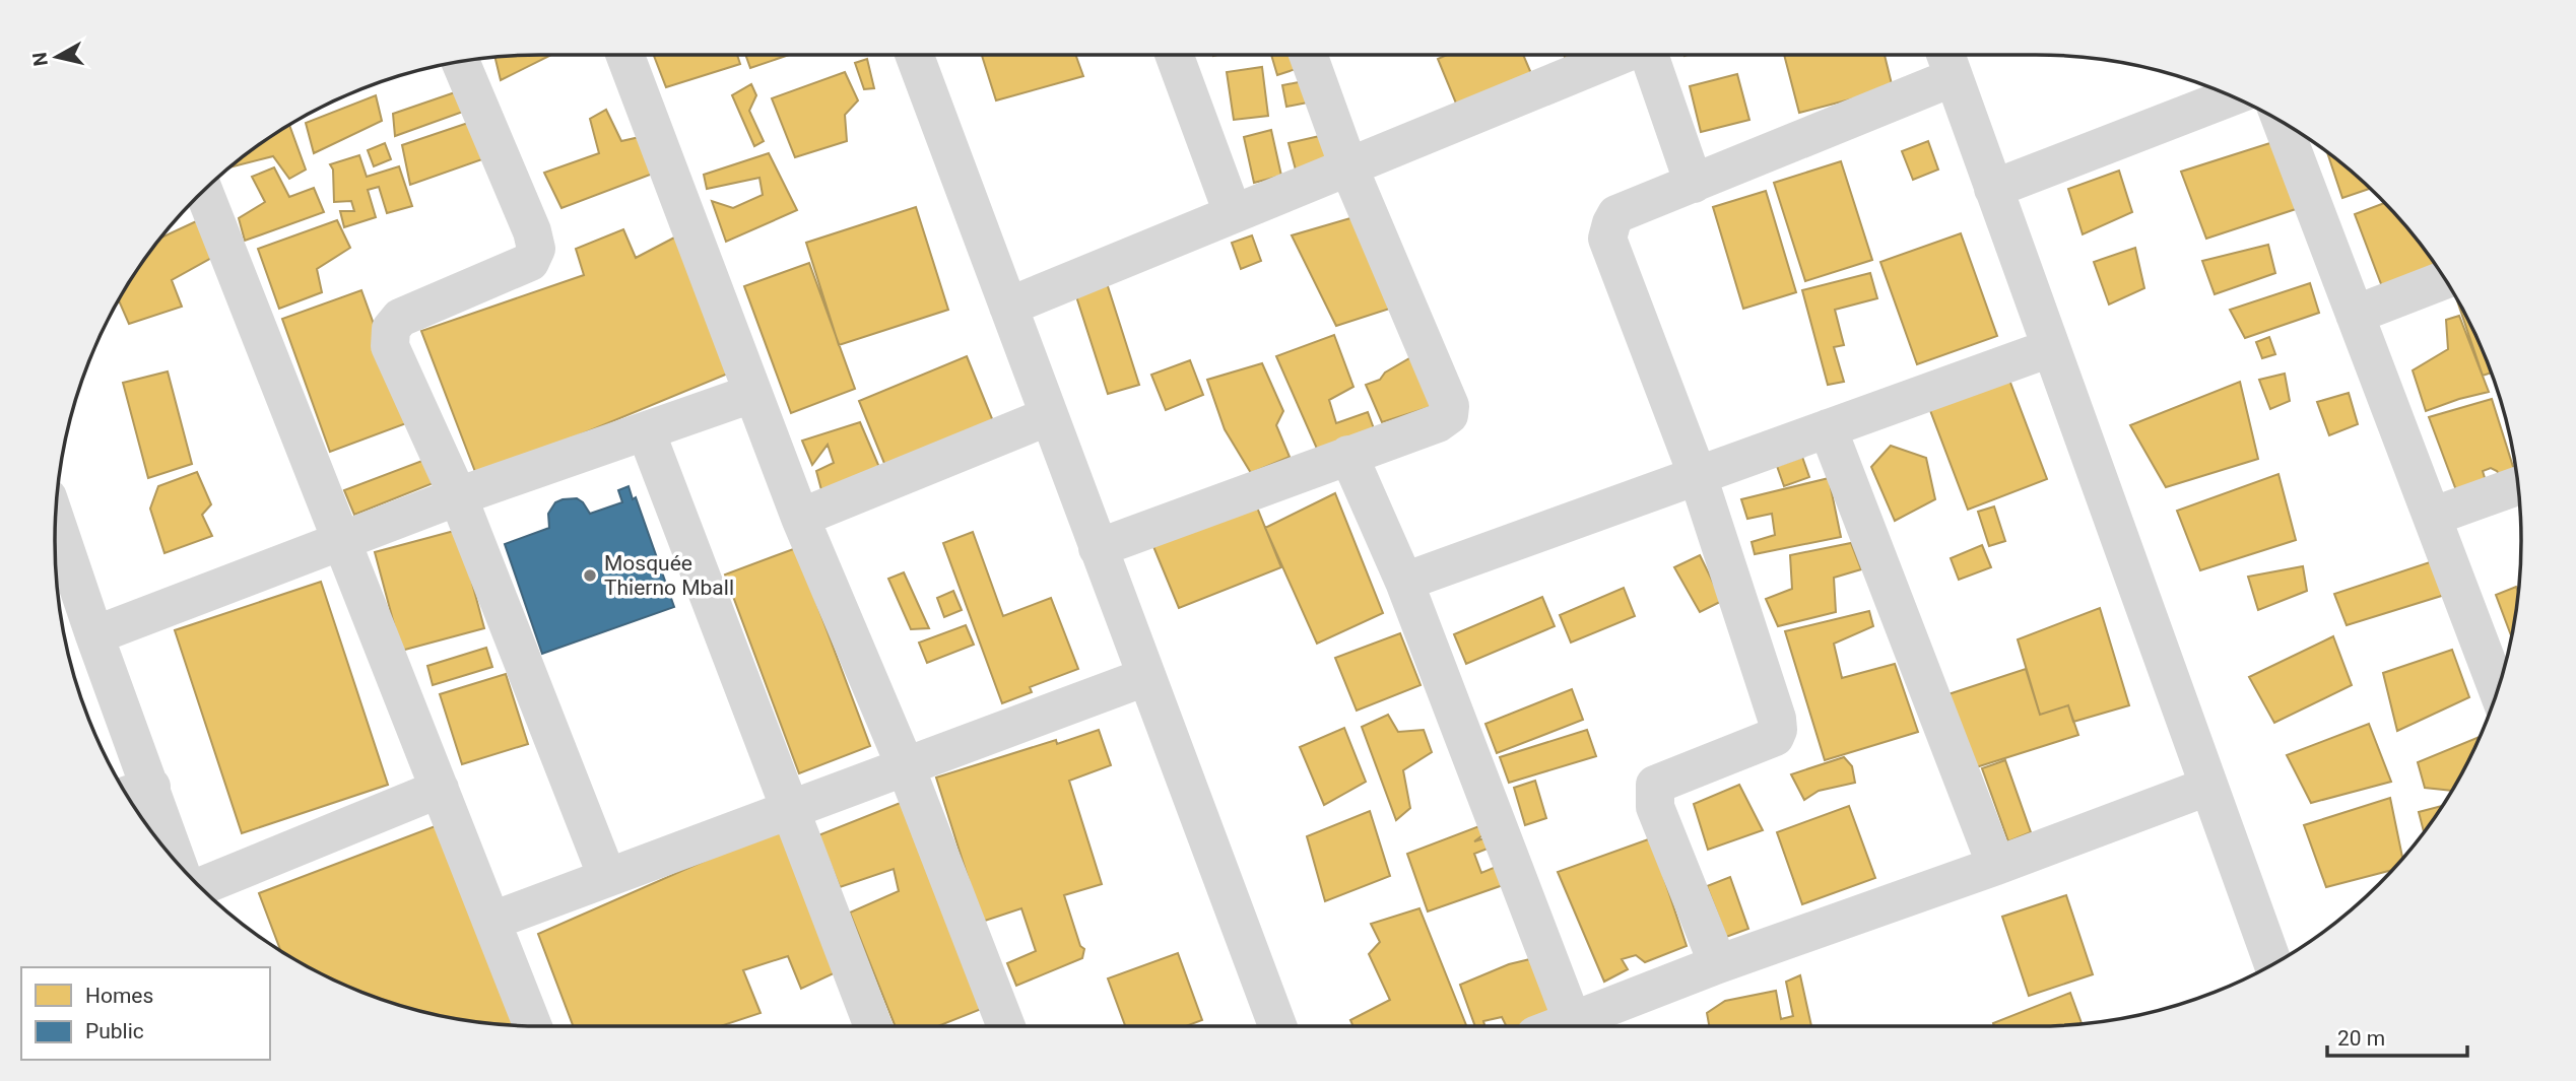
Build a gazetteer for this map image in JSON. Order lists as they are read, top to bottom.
{
  "places": ["Mosquée Thierno Mball"],
  "legend": ["Homes", "Public"],
  "scale_bar": "20 m",
  "north": "left"
}
